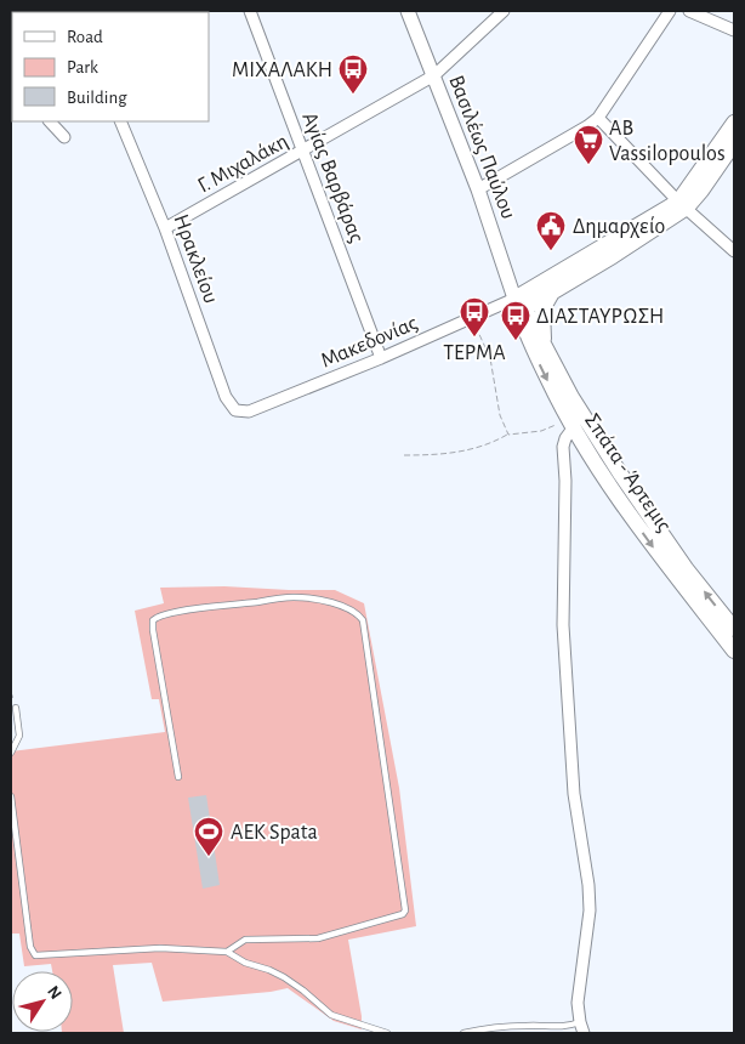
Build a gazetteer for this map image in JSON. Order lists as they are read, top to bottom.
{
  "streets": {
    "main road": ["Σπάτα - Άρτεμις"],
    "street": [
      "Βασιλέως Παύλου",
      "Γ. Μιχαλάκη",
      "Αγίας Βαρβάρας",
      "Ηρακλείου",
      "Μακεδονίας"
    ]
  },
  "crossings": [
    ["Βασιλέως Παύλου", "Γ. Μιχαλάκη"],
    ["Βασιλέως Παύλου", "Μακεδονίας"],
    ["Βασιλέως Παύλου", "Σπάτα - Άρτεμις"],
    ["Γ. Μιχαλάκη", "Αγίας Βαρβάρας"],
    ["Γ. Μιχαλάκη", "Ηρακλείου"],
    ["Αγίας Βαρβάρας", "Μακεδονίας"],
    ["Ηρακλείου", "Μακεδονίας"],
    ["Μακεδονίας", "Σπάτα - Άρτεμις"]
  ],
  "places": {
    "bus stop": ["ΜΙΧΑΛΑΚΗ", "ΤΕΡΜΑ", "ΔΙΑΣΤΑΥΡΩΣΗ"],
    "supermarket": ["AB Vassilopoulos"],
    "public building": ["Δημαρχείο"],
    "sports": ["AEK Spata"]
  },
  "legend": ["Road", "Park", "Building"],
  "north": "top right"
}
